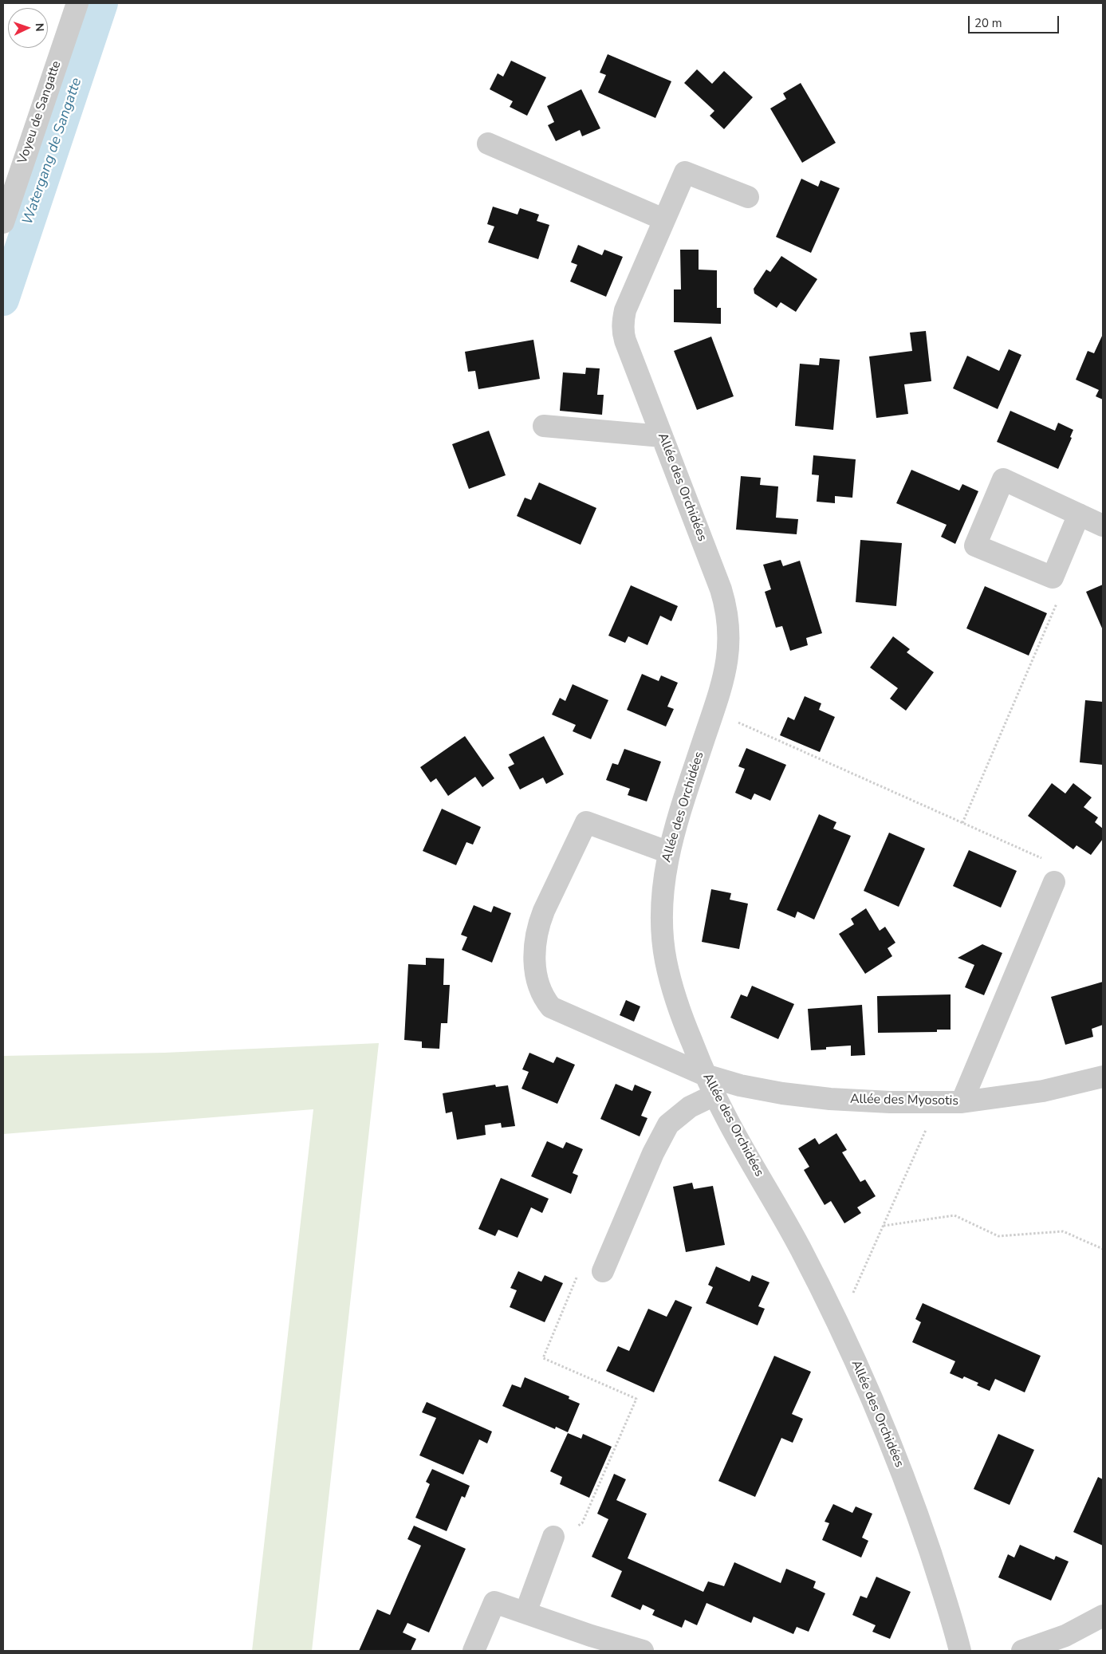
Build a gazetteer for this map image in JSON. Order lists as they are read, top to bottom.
{
  "streets": {
    "street": ["Voyeu de Sangatte", "Allée des Orchidées", "Allée des Myosotis"]
  },
  "crossings": [
    ["Allée des Orchidées", "Allée des Myosotis"]
  ],
  "water": ["Watergang de Sangatte"],
  "scale_bar": "20 m",
  "north": "right"
}
